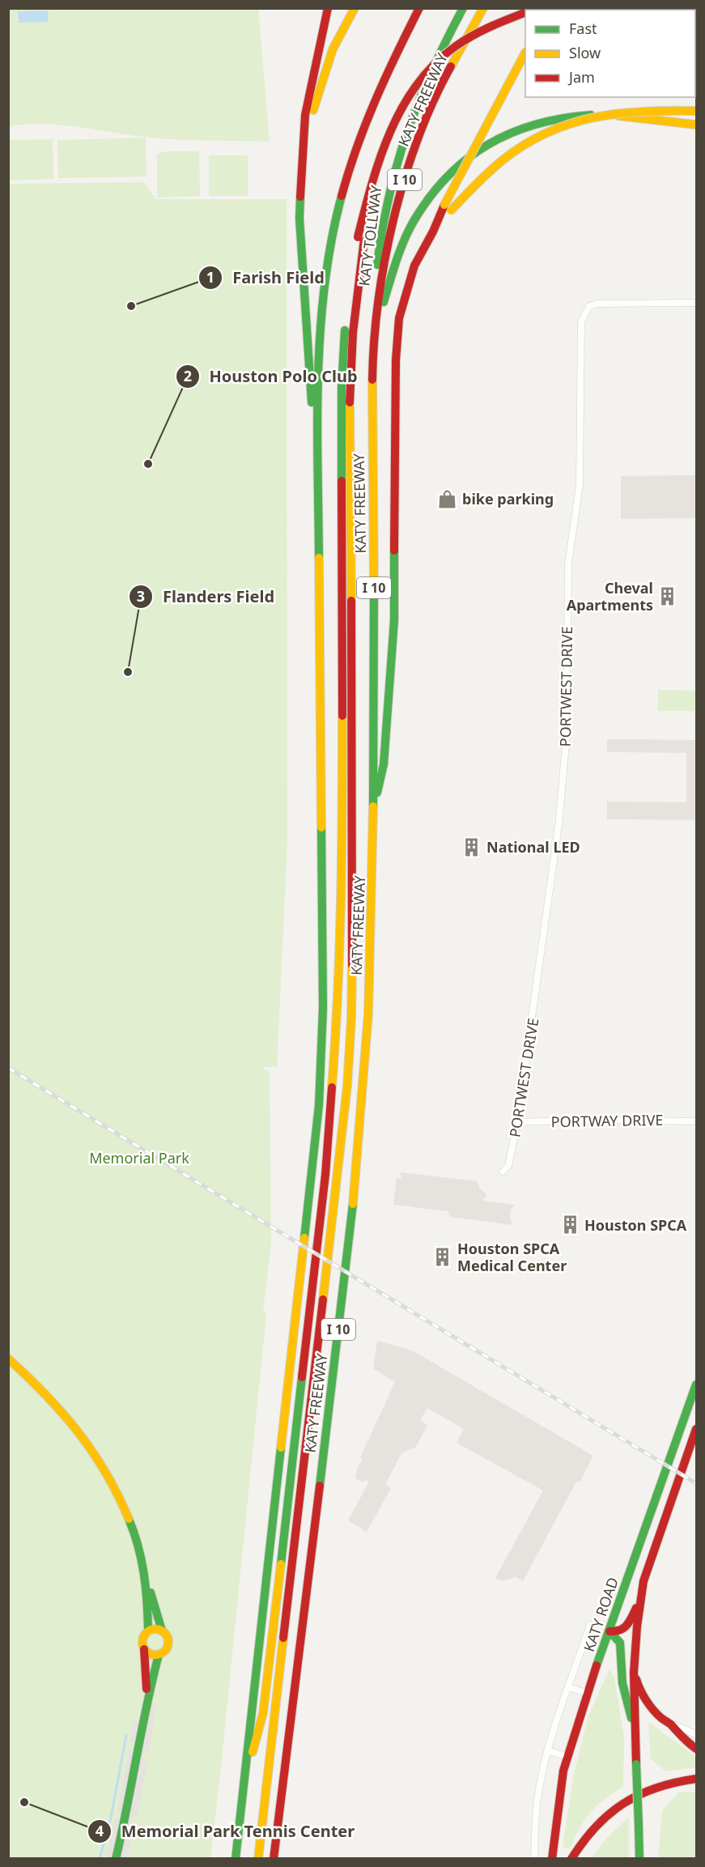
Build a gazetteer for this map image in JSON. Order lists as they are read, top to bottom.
{
  "streets": {
    "main road": [
      "KATY FREEWAY",
      "I 10",
      "KATY TOLLWAY",
      "KATY ROAD"
    ],
    "street": ["PORTWEST DRIVE", "PORTWAY DRIVE"]
  },
  "crossings": [
    ["KATY FREEWAY", "KATY TOLLWAY"],
    ["PORTWEST DRIVE", "PORTWAY DRIVE"]
  ],
  "parks": ["Memorial Park"],
  "places": {
    "other": [
      "Farish Field",
      "Houston Polo Club",
      "Flanders Field",
      "Memorial Park Tennis Center"
    ],
    "shop": ["bike parking"],
    "building": [
      "Cheval Apartments",
      "National LED",
      "Houston SPCA",
      "Houston SPCA Medical Center"
    ]
  },
  "legend": ["Fast", "Slow", "Jam"]
}
